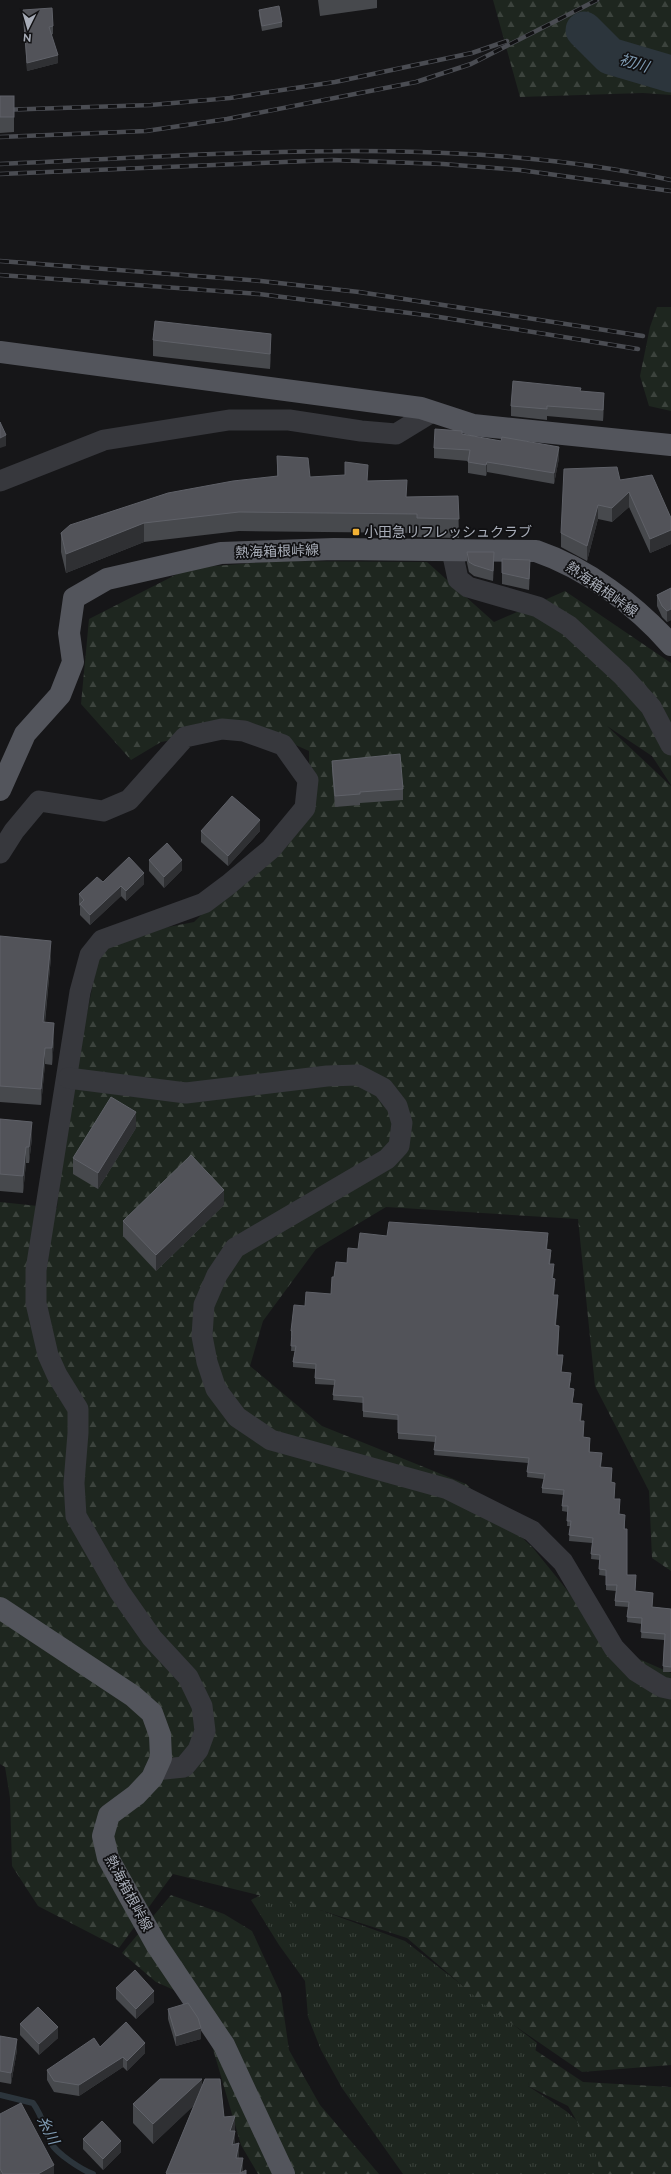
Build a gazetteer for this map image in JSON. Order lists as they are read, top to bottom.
{
  "streets": {
    "main road": ["熱海箱根峠線"]
  },
  "water": ["初川", "糸川"],
  "places": {
    "transit": ["小田急リフレッシュクラブ"]
  },
  "north": "bottom"
}
